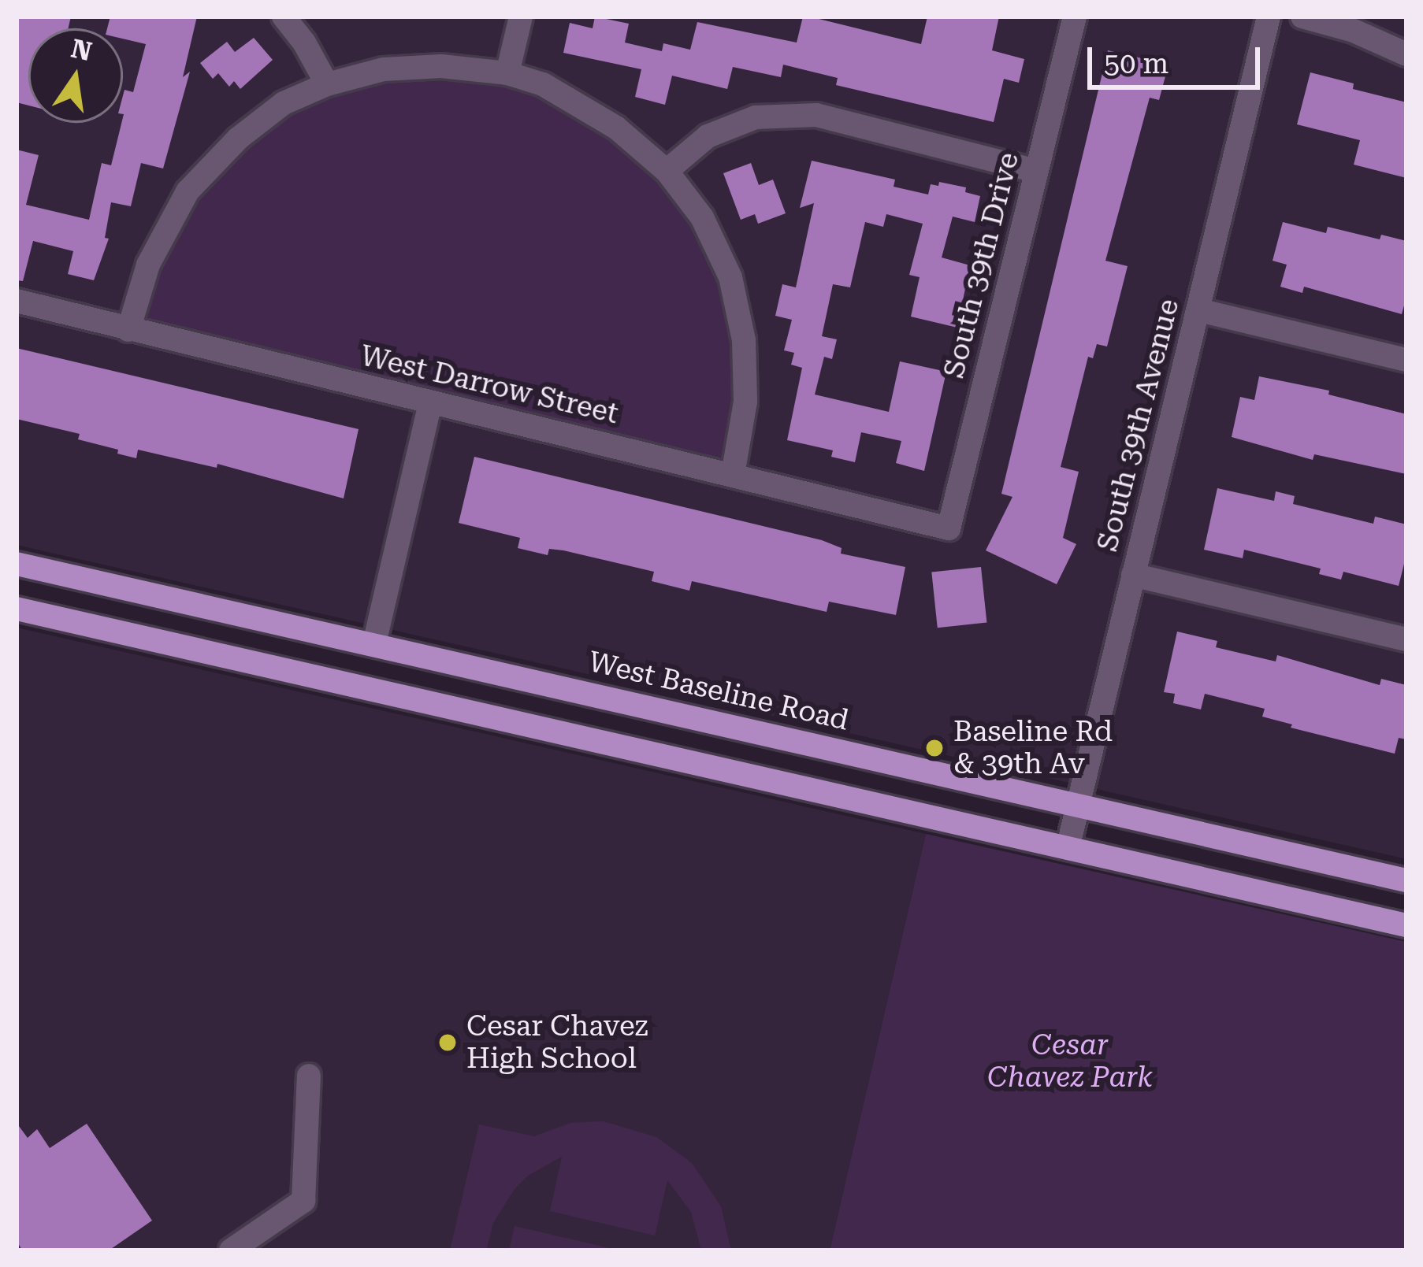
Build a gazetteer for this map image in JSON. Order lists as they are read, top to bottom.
{
  "streets": {
    "main road": ["West Baseline Road"],
    "street": ["South 39th Drive", "West Darrow Street", "South 39th Avenue"]
  },
  "crossings": [
    ["South 39th Drive", "West Darrow Street"],
    ["South 39th Avenue", "West Baseline Road"]
  ],
  "parks": ["Cesar Chavez Park"],
  "places": ["Baseline Rd & 39th Av", "Cesar Chavez High School"],
  "scale_bar": "50 m",
  "north": "top"
}
